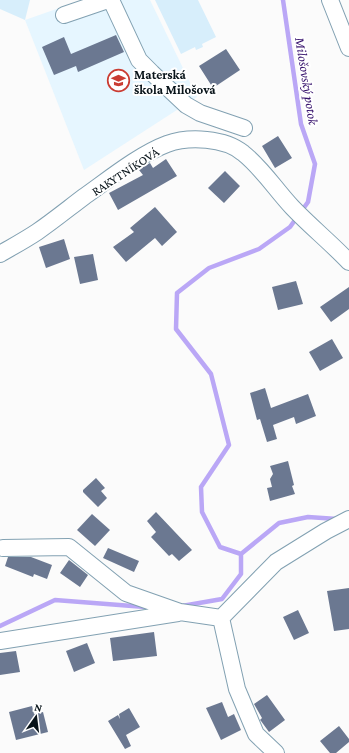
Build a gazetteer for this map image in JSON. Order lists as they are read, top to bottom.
{
  "streets": {
    "street": ["RAKYTNÍKOVÁ"]
  },
  "water": ["Milošovský potok"],
  "places": {
    "school or university": ["Materská škola Milošová"]
  },
  "north": "top"
}
